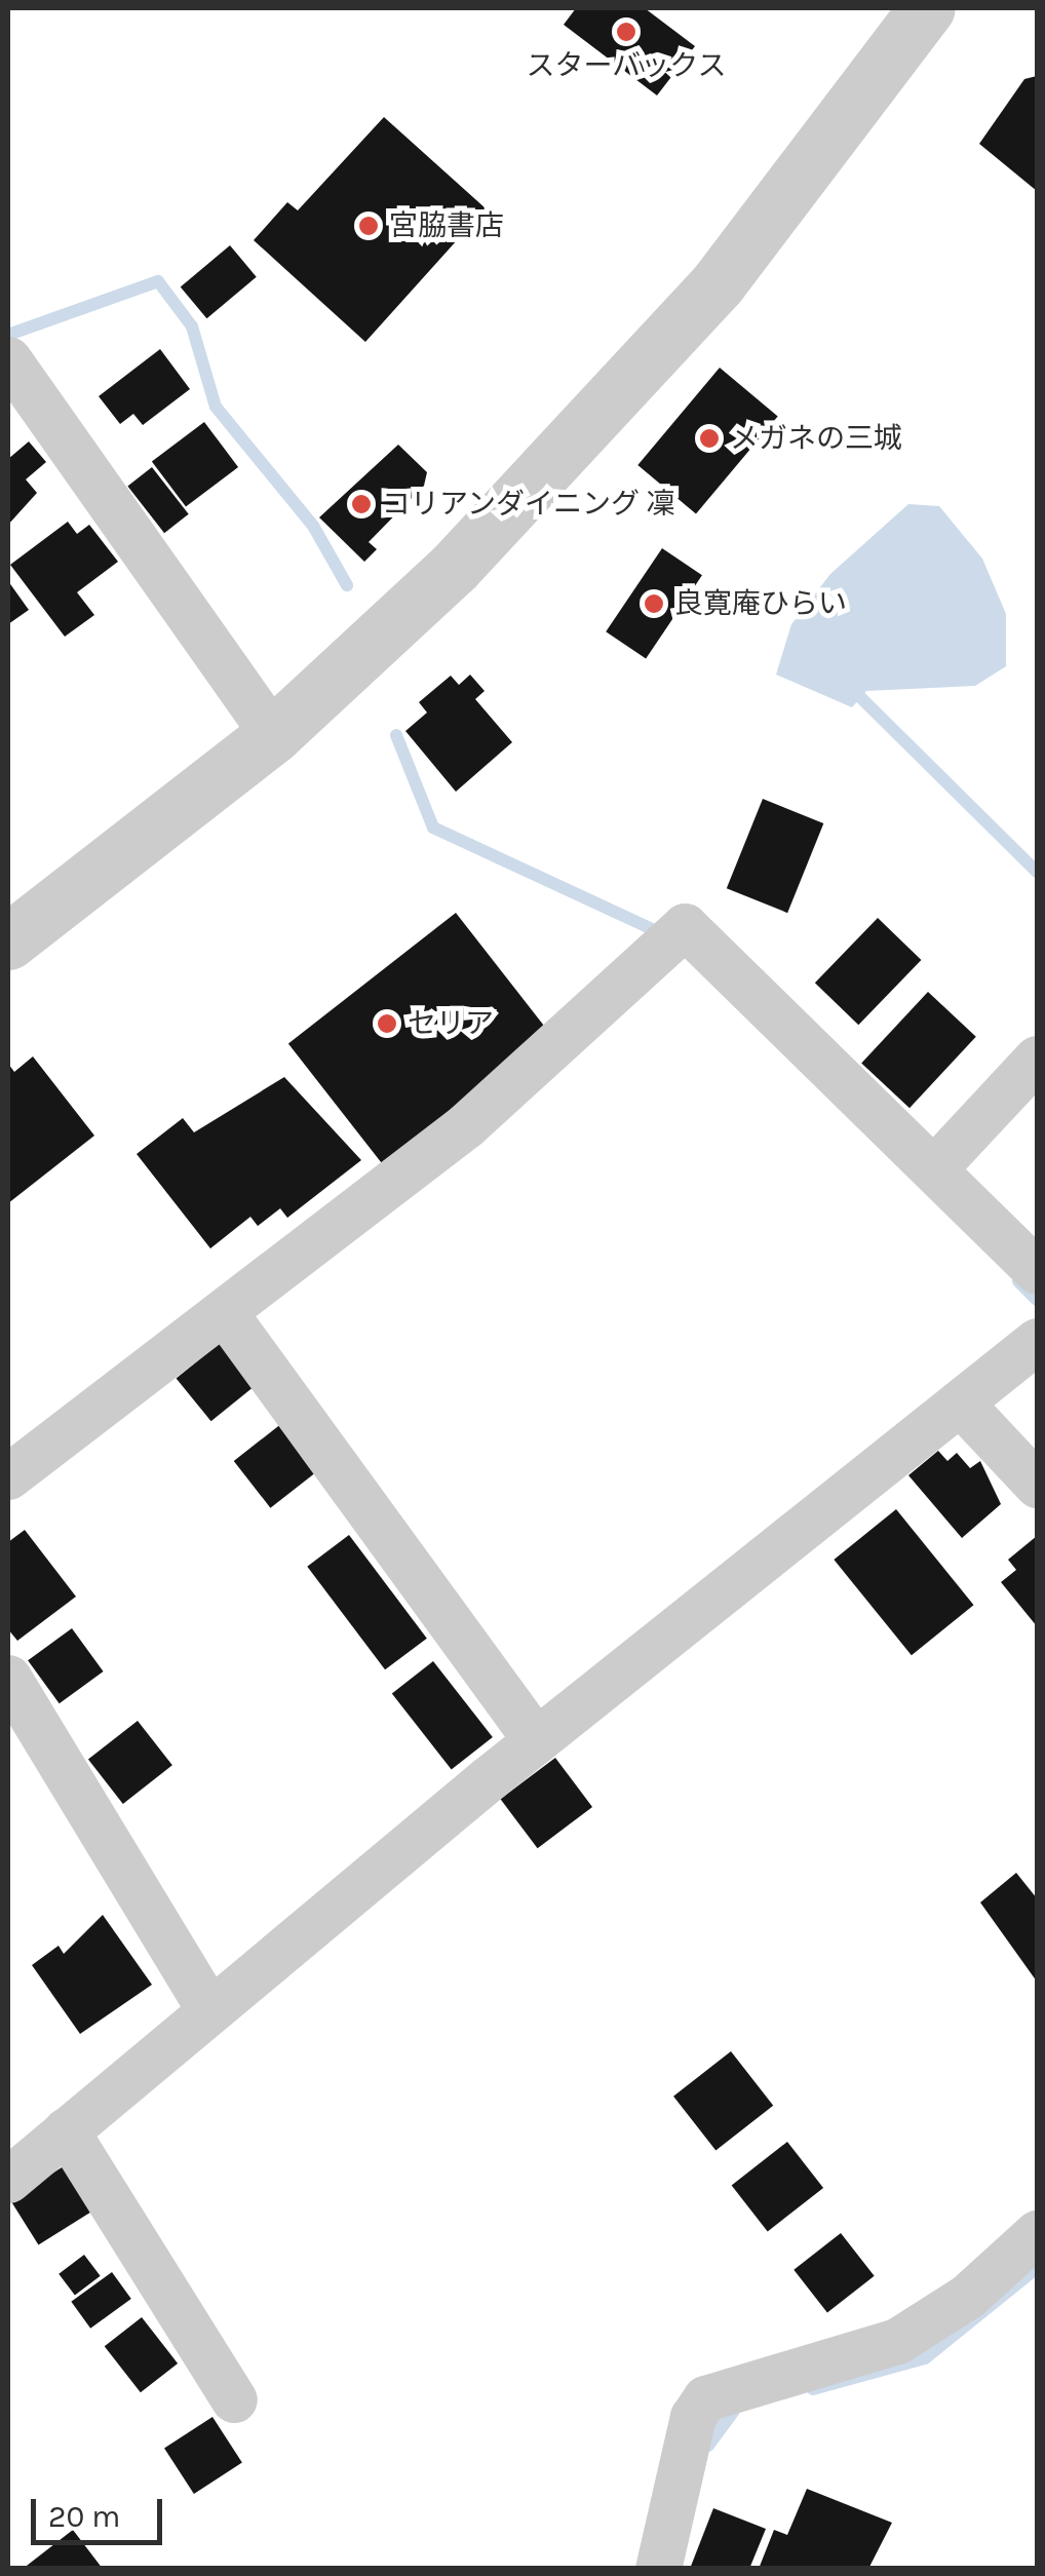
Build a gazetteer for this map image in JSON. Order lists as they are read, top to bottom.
{
  "places": [
    "スターバックス",
    "宮脇書店",
    "メガネの三城",
    "コリアンダイニング 凜",
    "良寛庵ひらい",
    "セリア"
  ],
  "scale_bar": "20 m"
}
